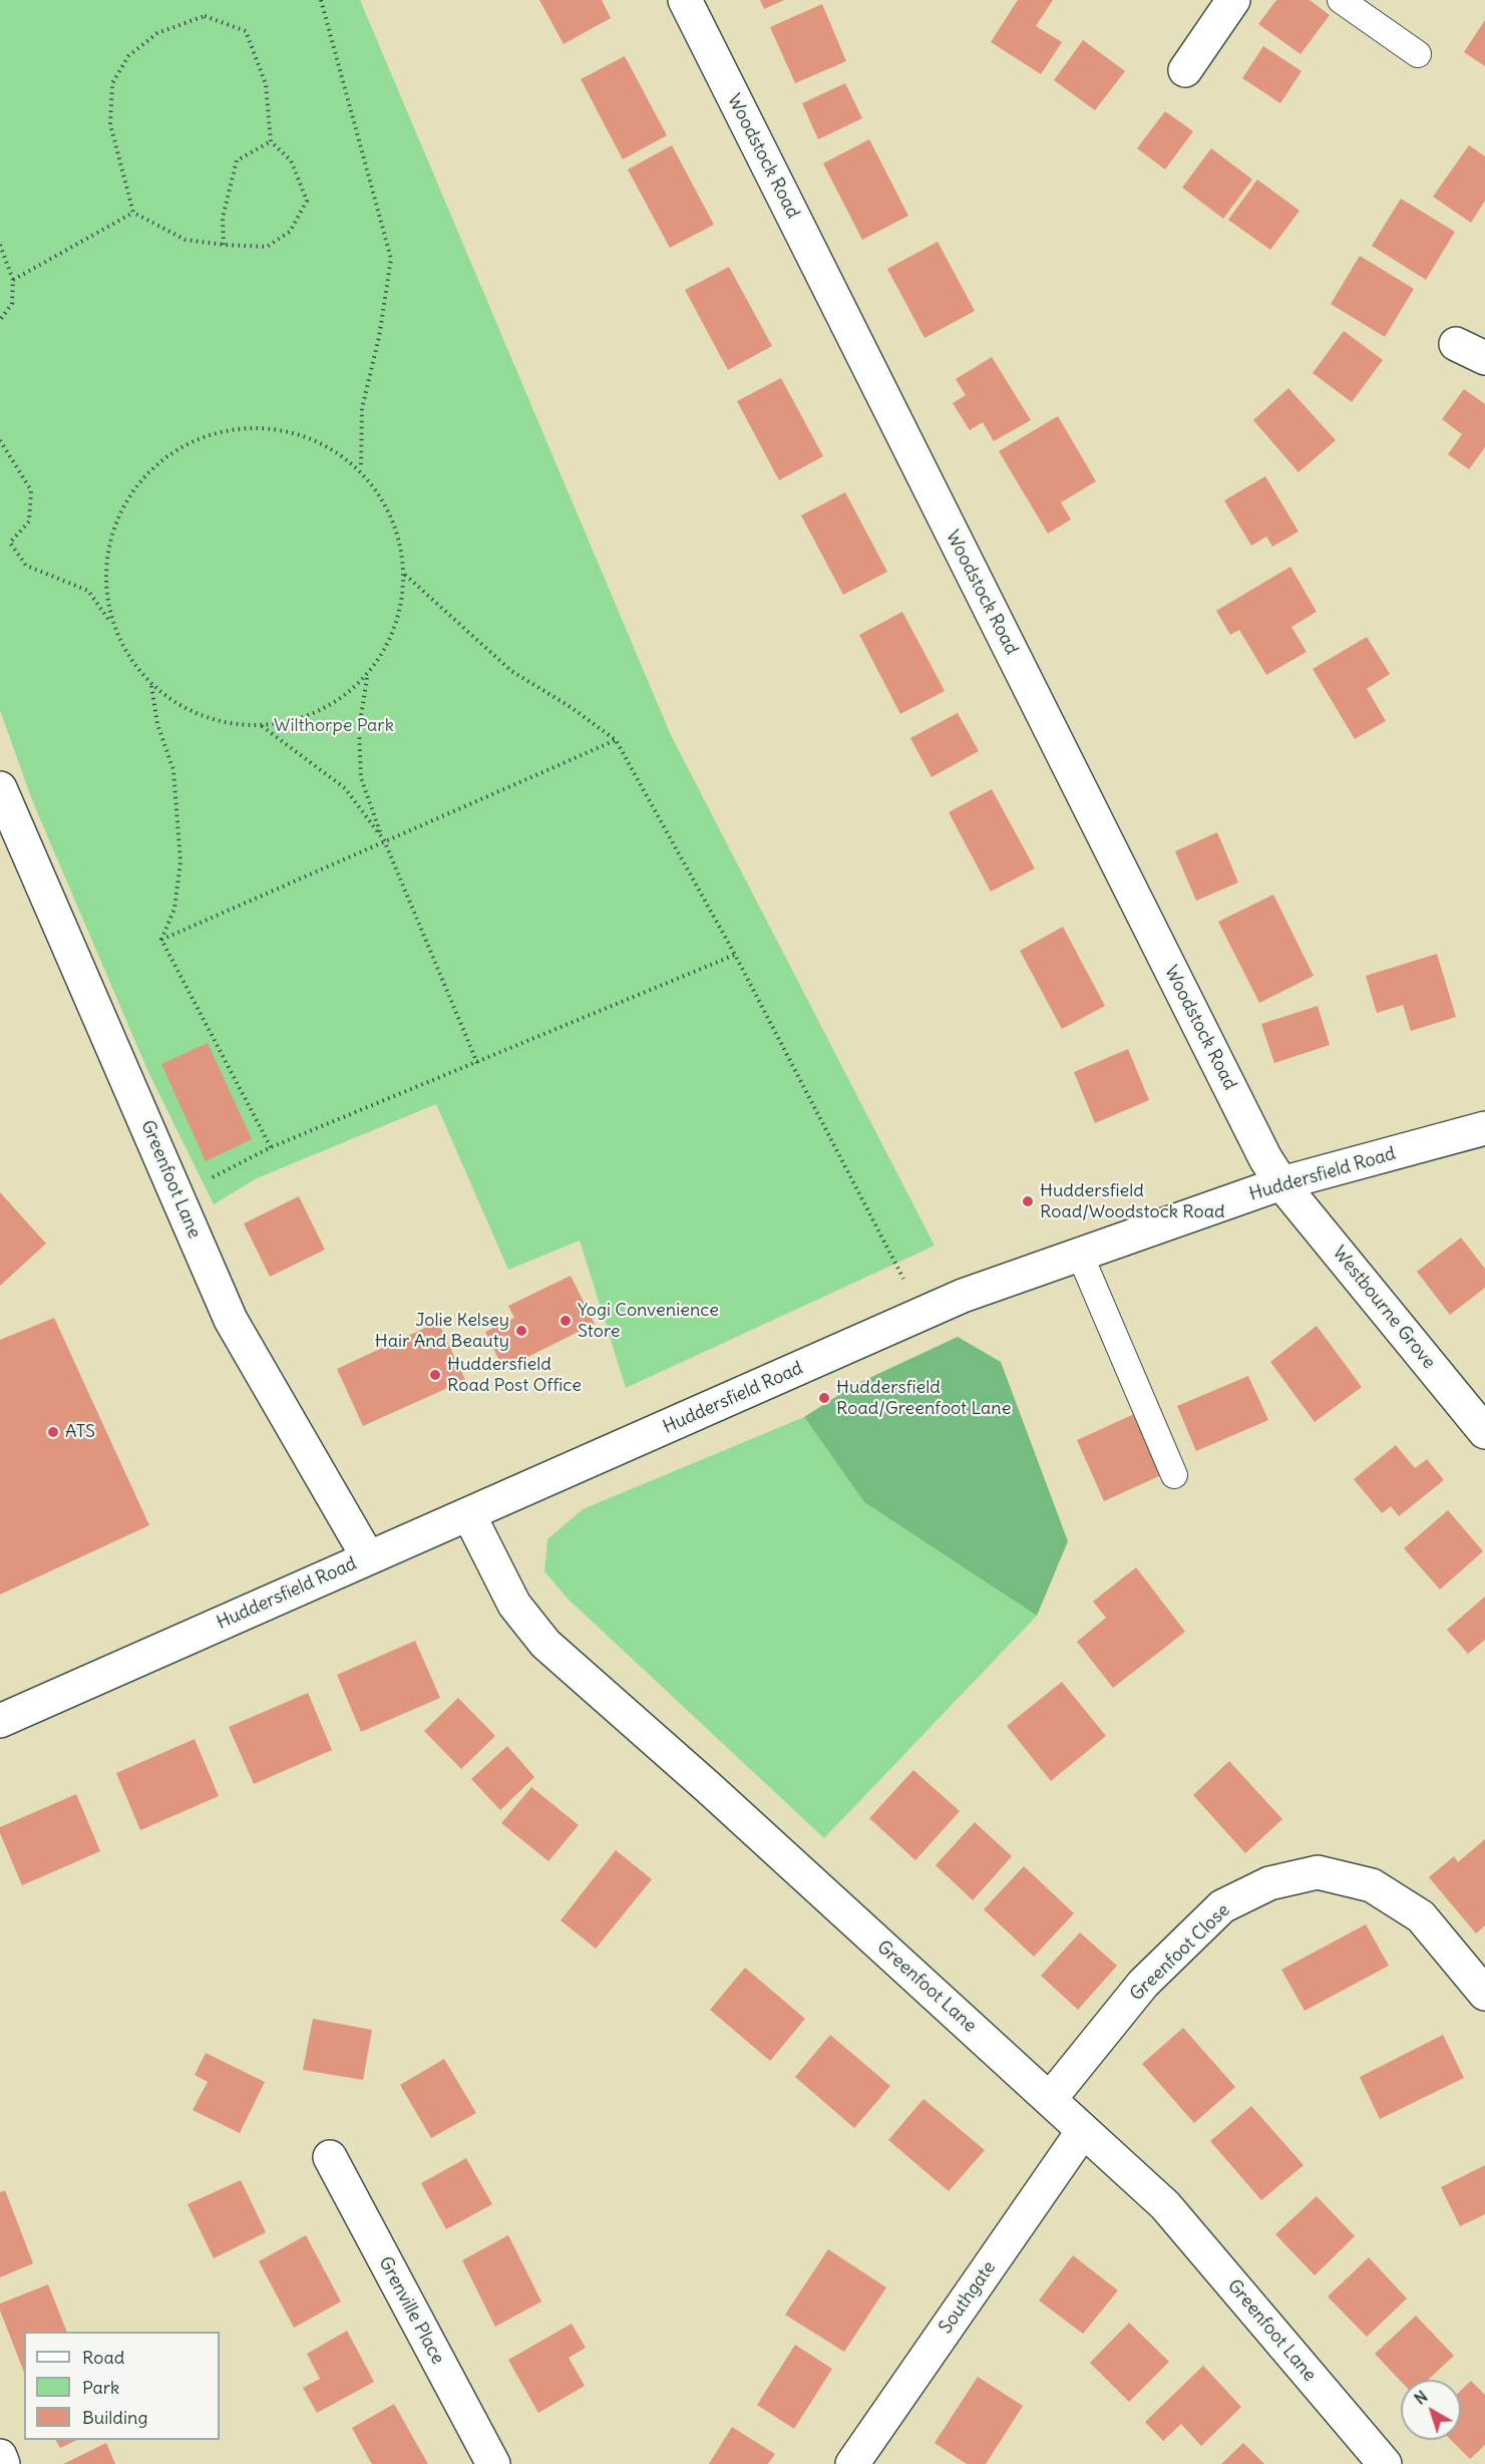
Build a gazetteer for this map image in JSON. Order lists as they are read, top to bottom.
{
  "streets": {
    "main road": [
      "Woodstock Road",
      "Huddersfield Road",
      "Greenfoot Lane",
      "Westbourne Grove",
      "Greenfoot Close",
      "Southgate",
      "Grenville Place"
    ]
  },
  "crossings": [
    ["Woodstock Road", "Huddersfield Road"],
    ["Woodstock Road", "Westbourne Grove"],
    ["Huddersfield Road", "Greenfoot Lane"],
    ["Huddersfield Road", "Westbourne Grove"],
    ["Greenfoot Lane", "Greenfoot Close"],
    ["Greenfoot Lane", "Southgate"]
  ],
  "parks": ["Wilthorpe Park"],
  "places": [
    "Huddersfield Road/Woodstock Road",
    "Yogi Convenience Store",
    "Jolie Kelsey Hair And Beauty",
    "Huddersfield Road Post Office",
    "Huddersfield Road/Greenfoot Lane",
    "ATS"
  ],
  "legend": ["Road", "Park", "Building"],
  "north": "top left"
}
